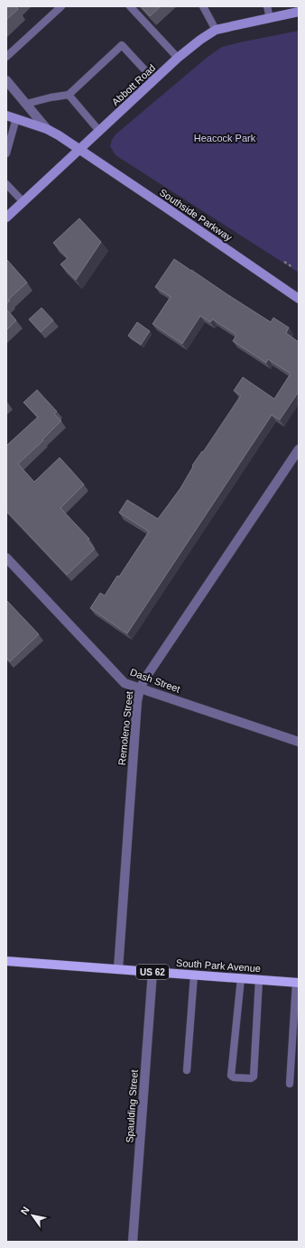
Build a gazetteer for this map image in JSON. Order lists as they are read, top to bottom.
{
  "streets": {
    "main road": ["South Park Avenue", "US 62"],
    "street": [
      "Abbott Road",
      "Southside Parkway",
      "Dash Street",
      "Remoleno Street",
      "Spaulding Street"
    ]
  },
  "crossings": [
    ["Abbott Road", "Southside Parkway"],
    ["Dash Street", "Remoleno Street"],
    ["Remoleno Street", "South Park Avenue"],
    ["South Park Avenue", "Spaulding Street"]
  ],
  "parks": ["Heacock Park"],
  "north": "top left"
}
